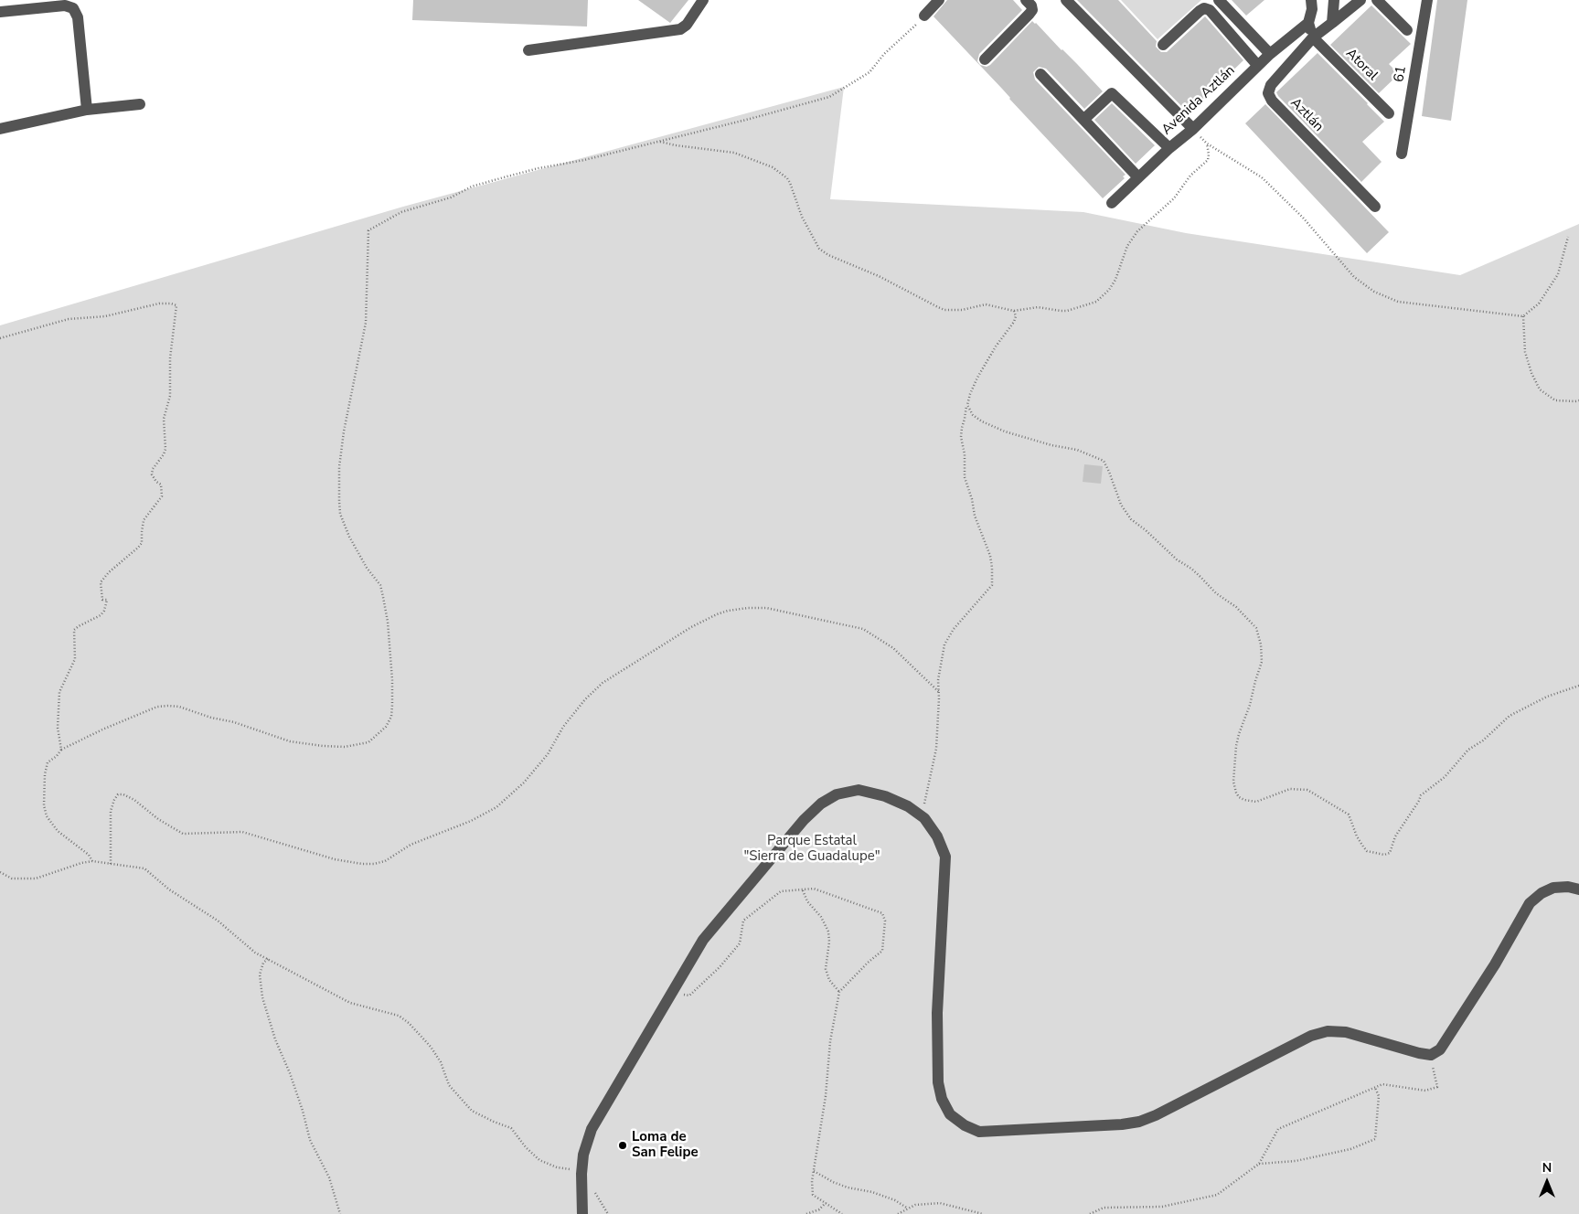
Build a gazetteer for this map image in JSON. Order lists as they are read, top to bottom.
{
  "streets": {
    "street": [
      "Atoral",
      "61",
      "Avenida Aztlán",
      "Aztlán"
    ]
  },
  "crossings": [
    ["Atoral", "Aztlán"]
  ],
  "parks": ["Parque Estatal \"Sierra de Guadalupe\""],
  "places": ["Loma de San Felipe"],
  "north": "top"
}
